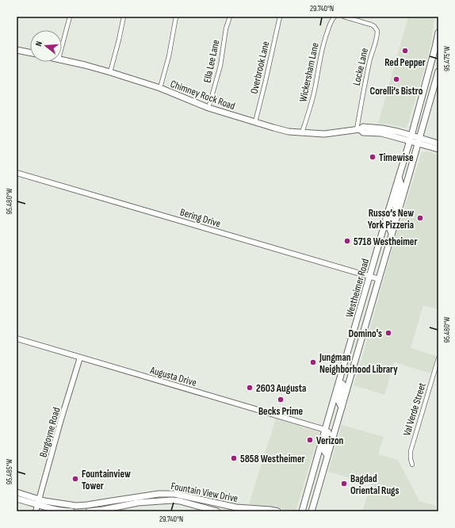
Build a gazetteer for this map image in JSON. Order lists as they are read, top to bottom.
{
  "streets": {
    "main road": ["Chimney Rock Road", "Westheimer Road", "Fountain View Drive"],
    "street": [
      "Ella Lee Lane",
      "Locke Lane",
      "Overbrook Lane",
      "Wickersham Lane",
      "Bering Drive",
      "Augusta Drive",
      "Val Verde Street",
      "Burgoyne Road"
    ]
  },
  "crossings": [
    ["Ella Lee Lane", "Chimney Rock Road"],
    ["Locke Lane", "Chimney Rock Road"],
    ["Overbrook Lane", "Chimney Rock Road"],
    ["Wickersham Lane", "Chimney Rock Road"],
    ["Chimney Rock Road", "Westheimer Road"],
    ["Bering Drive", "Westheimer Road"],
    ["Westheimer Road", "Augusta Drive"],
    ["Augusta Drive", "Burgoyne Road"],
    ["Burgoyne Road", "Fountain View Drive"]
  ],
  "places": [
    "Red Pepper",
    "Corelli’s Bistro",
    "Timewise",
    "Russo’s New York Pizzeria",
    "5718 Westheimer",
    "Domino's",
    "Jungman Neighborhood Library",
    "2603 Augusta",
    "Becks Prime",
    "Verizon",
    "5858 Westheimer",
    "Fountainview Tower",
    "Bagdad Oriental Rugs"
  ],
  "north": "left",
  "coordinates": [
    "29.740°N",
    "95.475°W",
    "95.480°W",
    "95.485°W"
  ]
}
